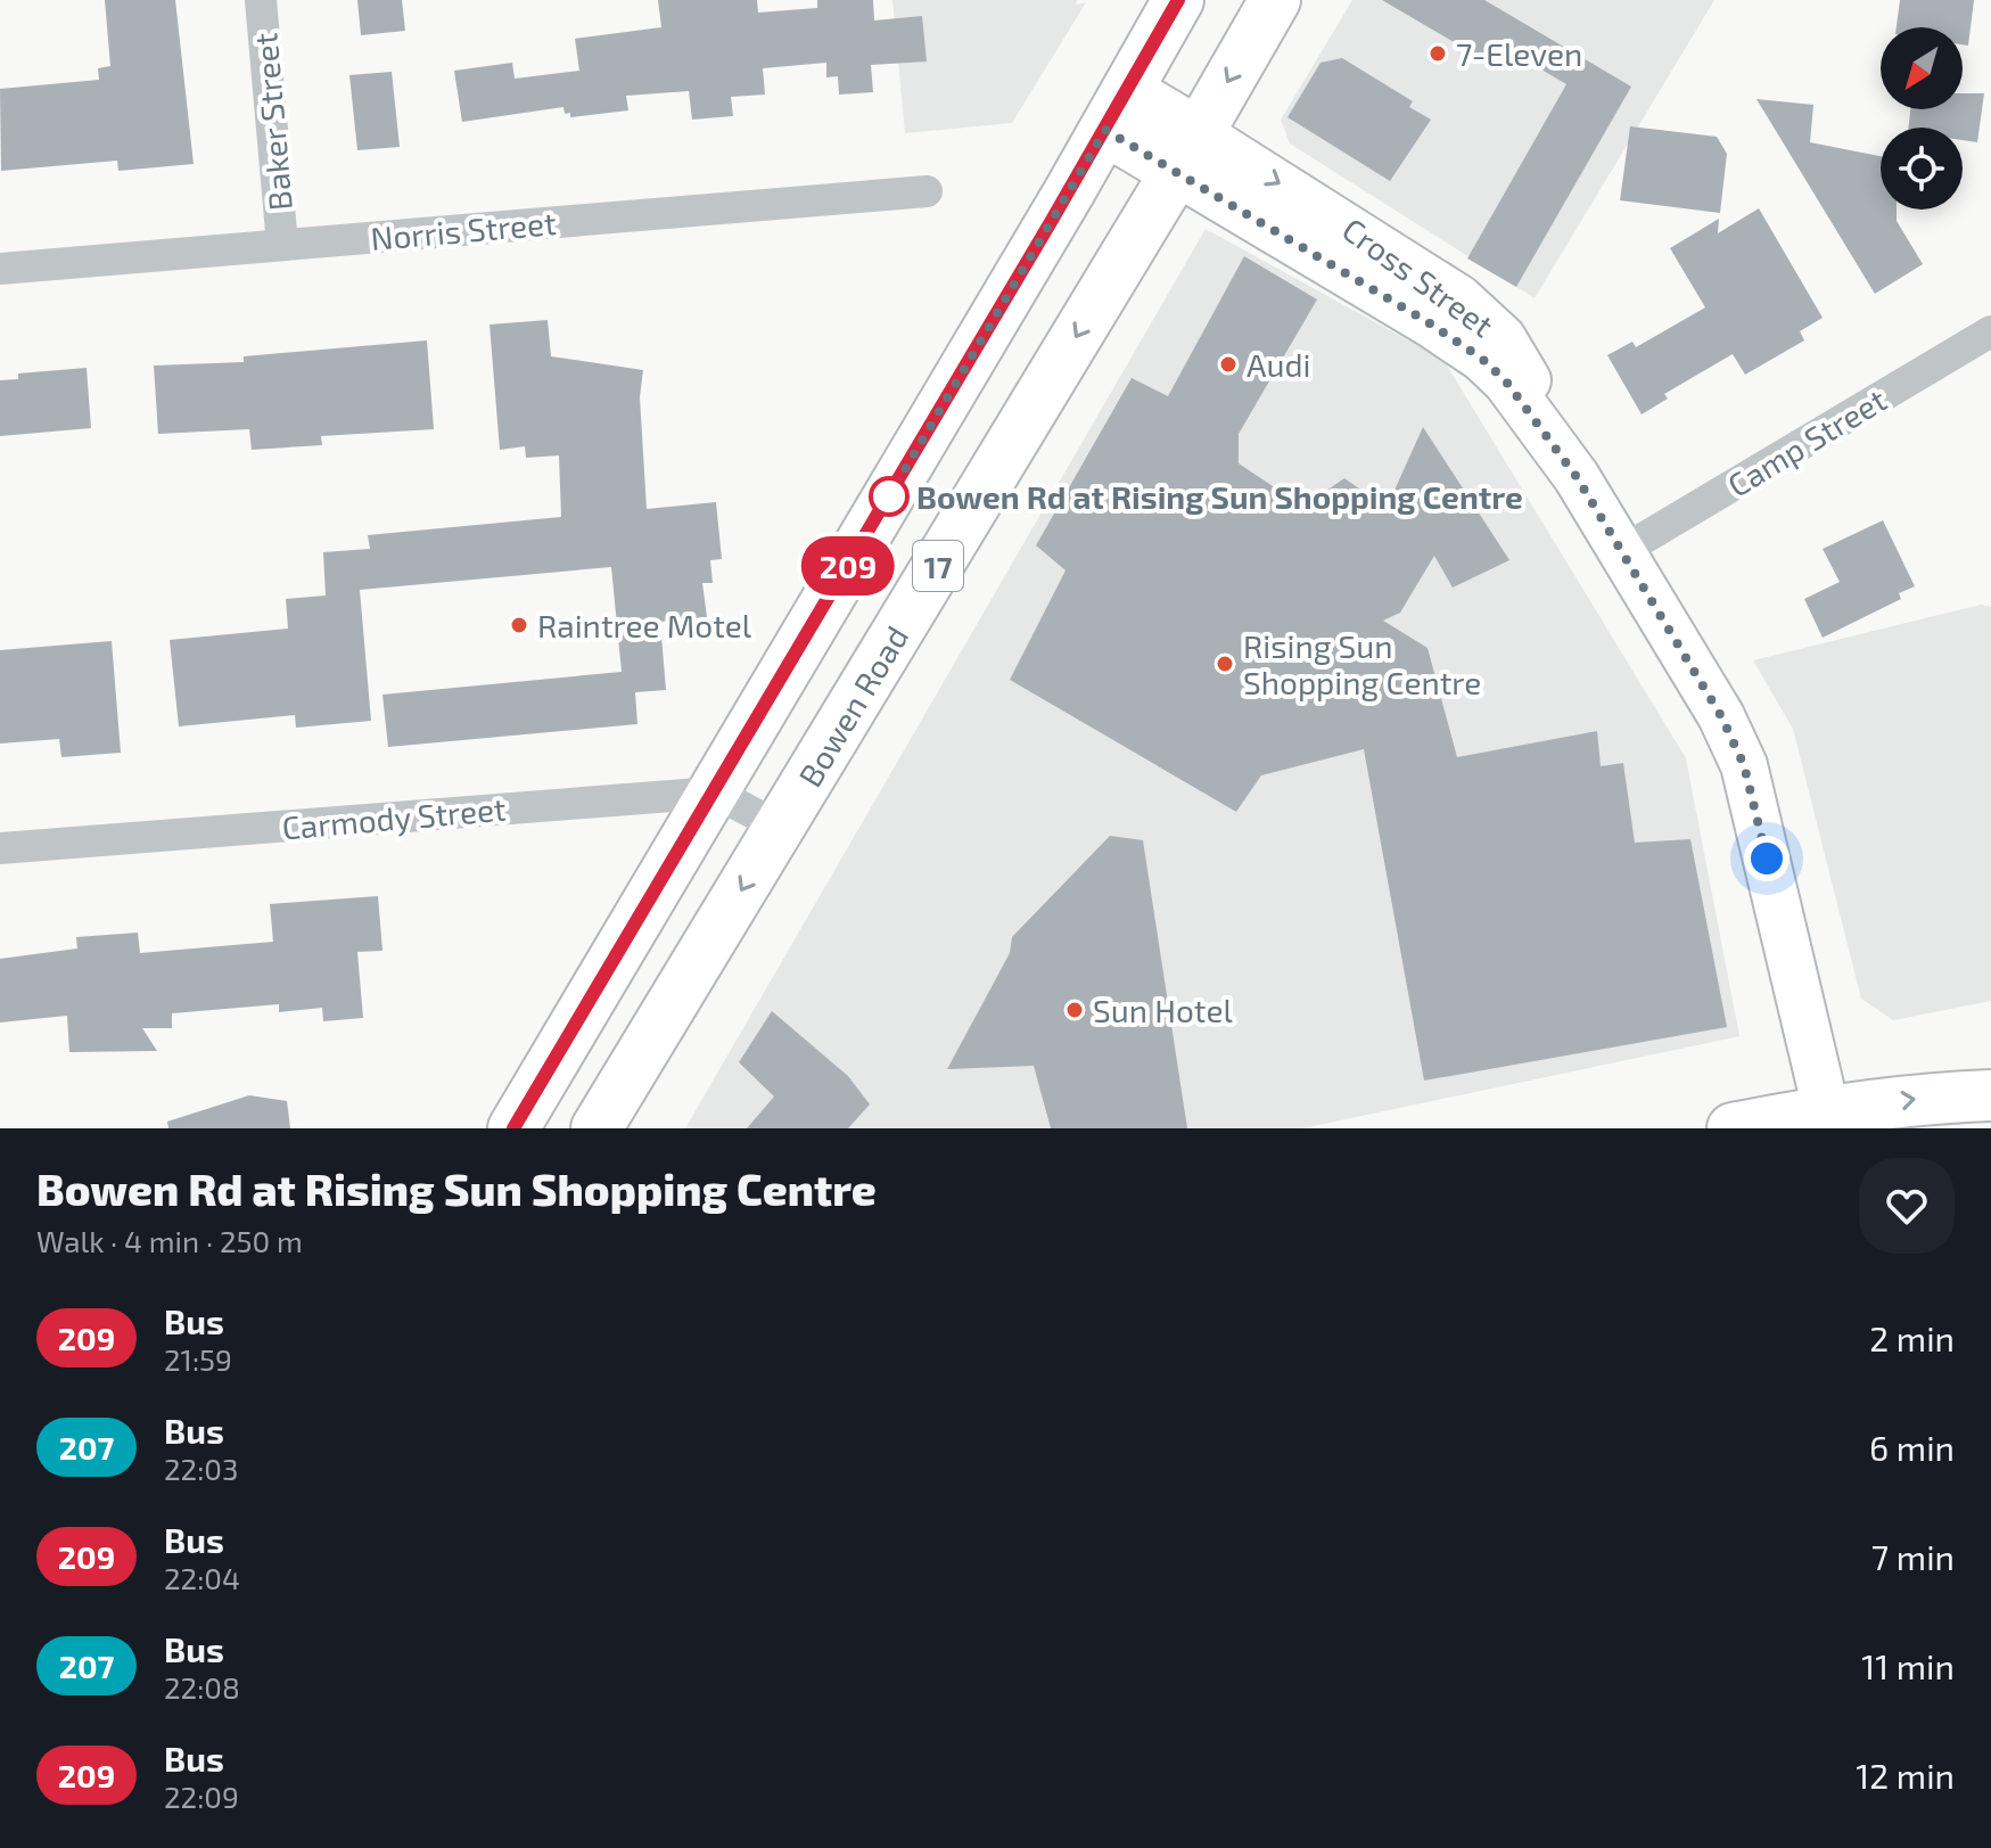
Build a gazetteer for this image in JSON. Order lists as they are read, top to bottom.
{
  "streets": {
    "main road": ["Cross Street", "17", "Bowen Road"],
    "street": [
      "Baker Street",
      "Norris Street",
      "Camp Street",
      "Carmody Street"
    ]
  },
  "crossings": [
    ["Baker Street", "Norris Street"],
    ["Cross Street", "Camp Street"],
    ["Cross Street", "Bowen Road"],
    ["17", "Carmody Street"]
  ],
  "places": [
    "7-Eleven",
    "Audi",
    "Bowen Rd at Rising Sun Shopping Centre",
    "Raintree Motel",
    "Rising Sun Shopping Centre",
    "Sun Hotel"
  ],
  "lines": ["bus line 209"],
  "north": "bottom left",
  "page": {
    "on_map": "209",
    "heading": ["Bowen Rd at Rising Sun Shopping Centre", "Walk · 4 min · 250 m"],
    "list": [
      {
        "mark": "209",
        "name": "Bus",
        "note": "21:59",
        "value": "2 min"
      },
      {
        "mark": "207",
        "name": "Bus",
        "note": "22:03",
        "value": "6 min"
      },
      {
        "mark": "209",
        "name": "Bus",
        "note": "22:04",
        "value": "7 min"
      },
      {
        "mark": "207",
        "name": "Bus",
        "note": "22:08",
        "value": "11 min"
      },
      {
        "mark": "209",
        "name": "Bus",
        "note": "22:09",
        "value": "12 min"
      }
    ]
  }
}
